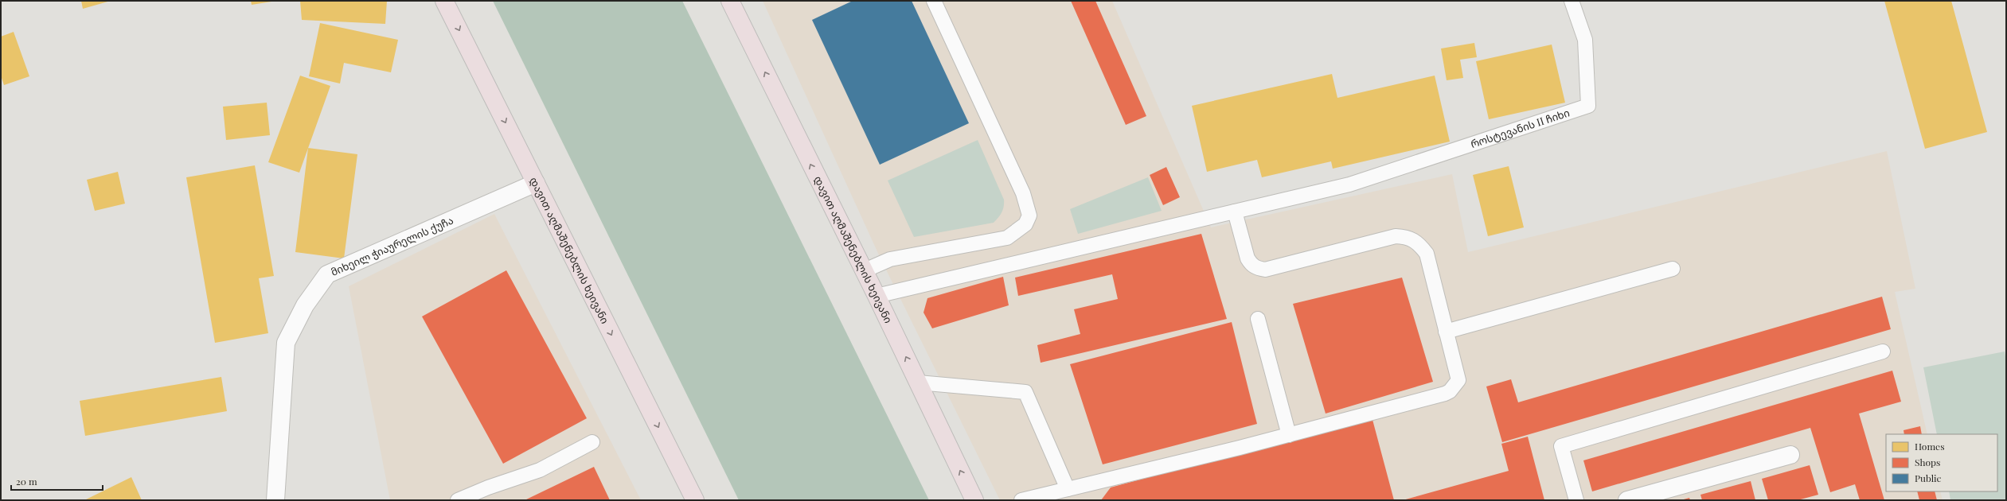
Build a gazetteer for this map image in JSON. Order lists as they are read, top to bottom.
{
  "streets": {
    "highway": ["დავით აღმაშენებლის ხეივანი"],
    "street": ["მიხეილ ჭიაურელის ქუჩა"],
    "lane": ["როსტევანის II ჩიხი"]
  },
  "crossings": [
    ["მიხეილ ჭიაურელის ქუჩა", "დავით აღმაშენებლის ხეივანი"]
  ],
  "legend": ["Homes", "Shops", "Public"],
  "scale_bar": "20 m"
}
